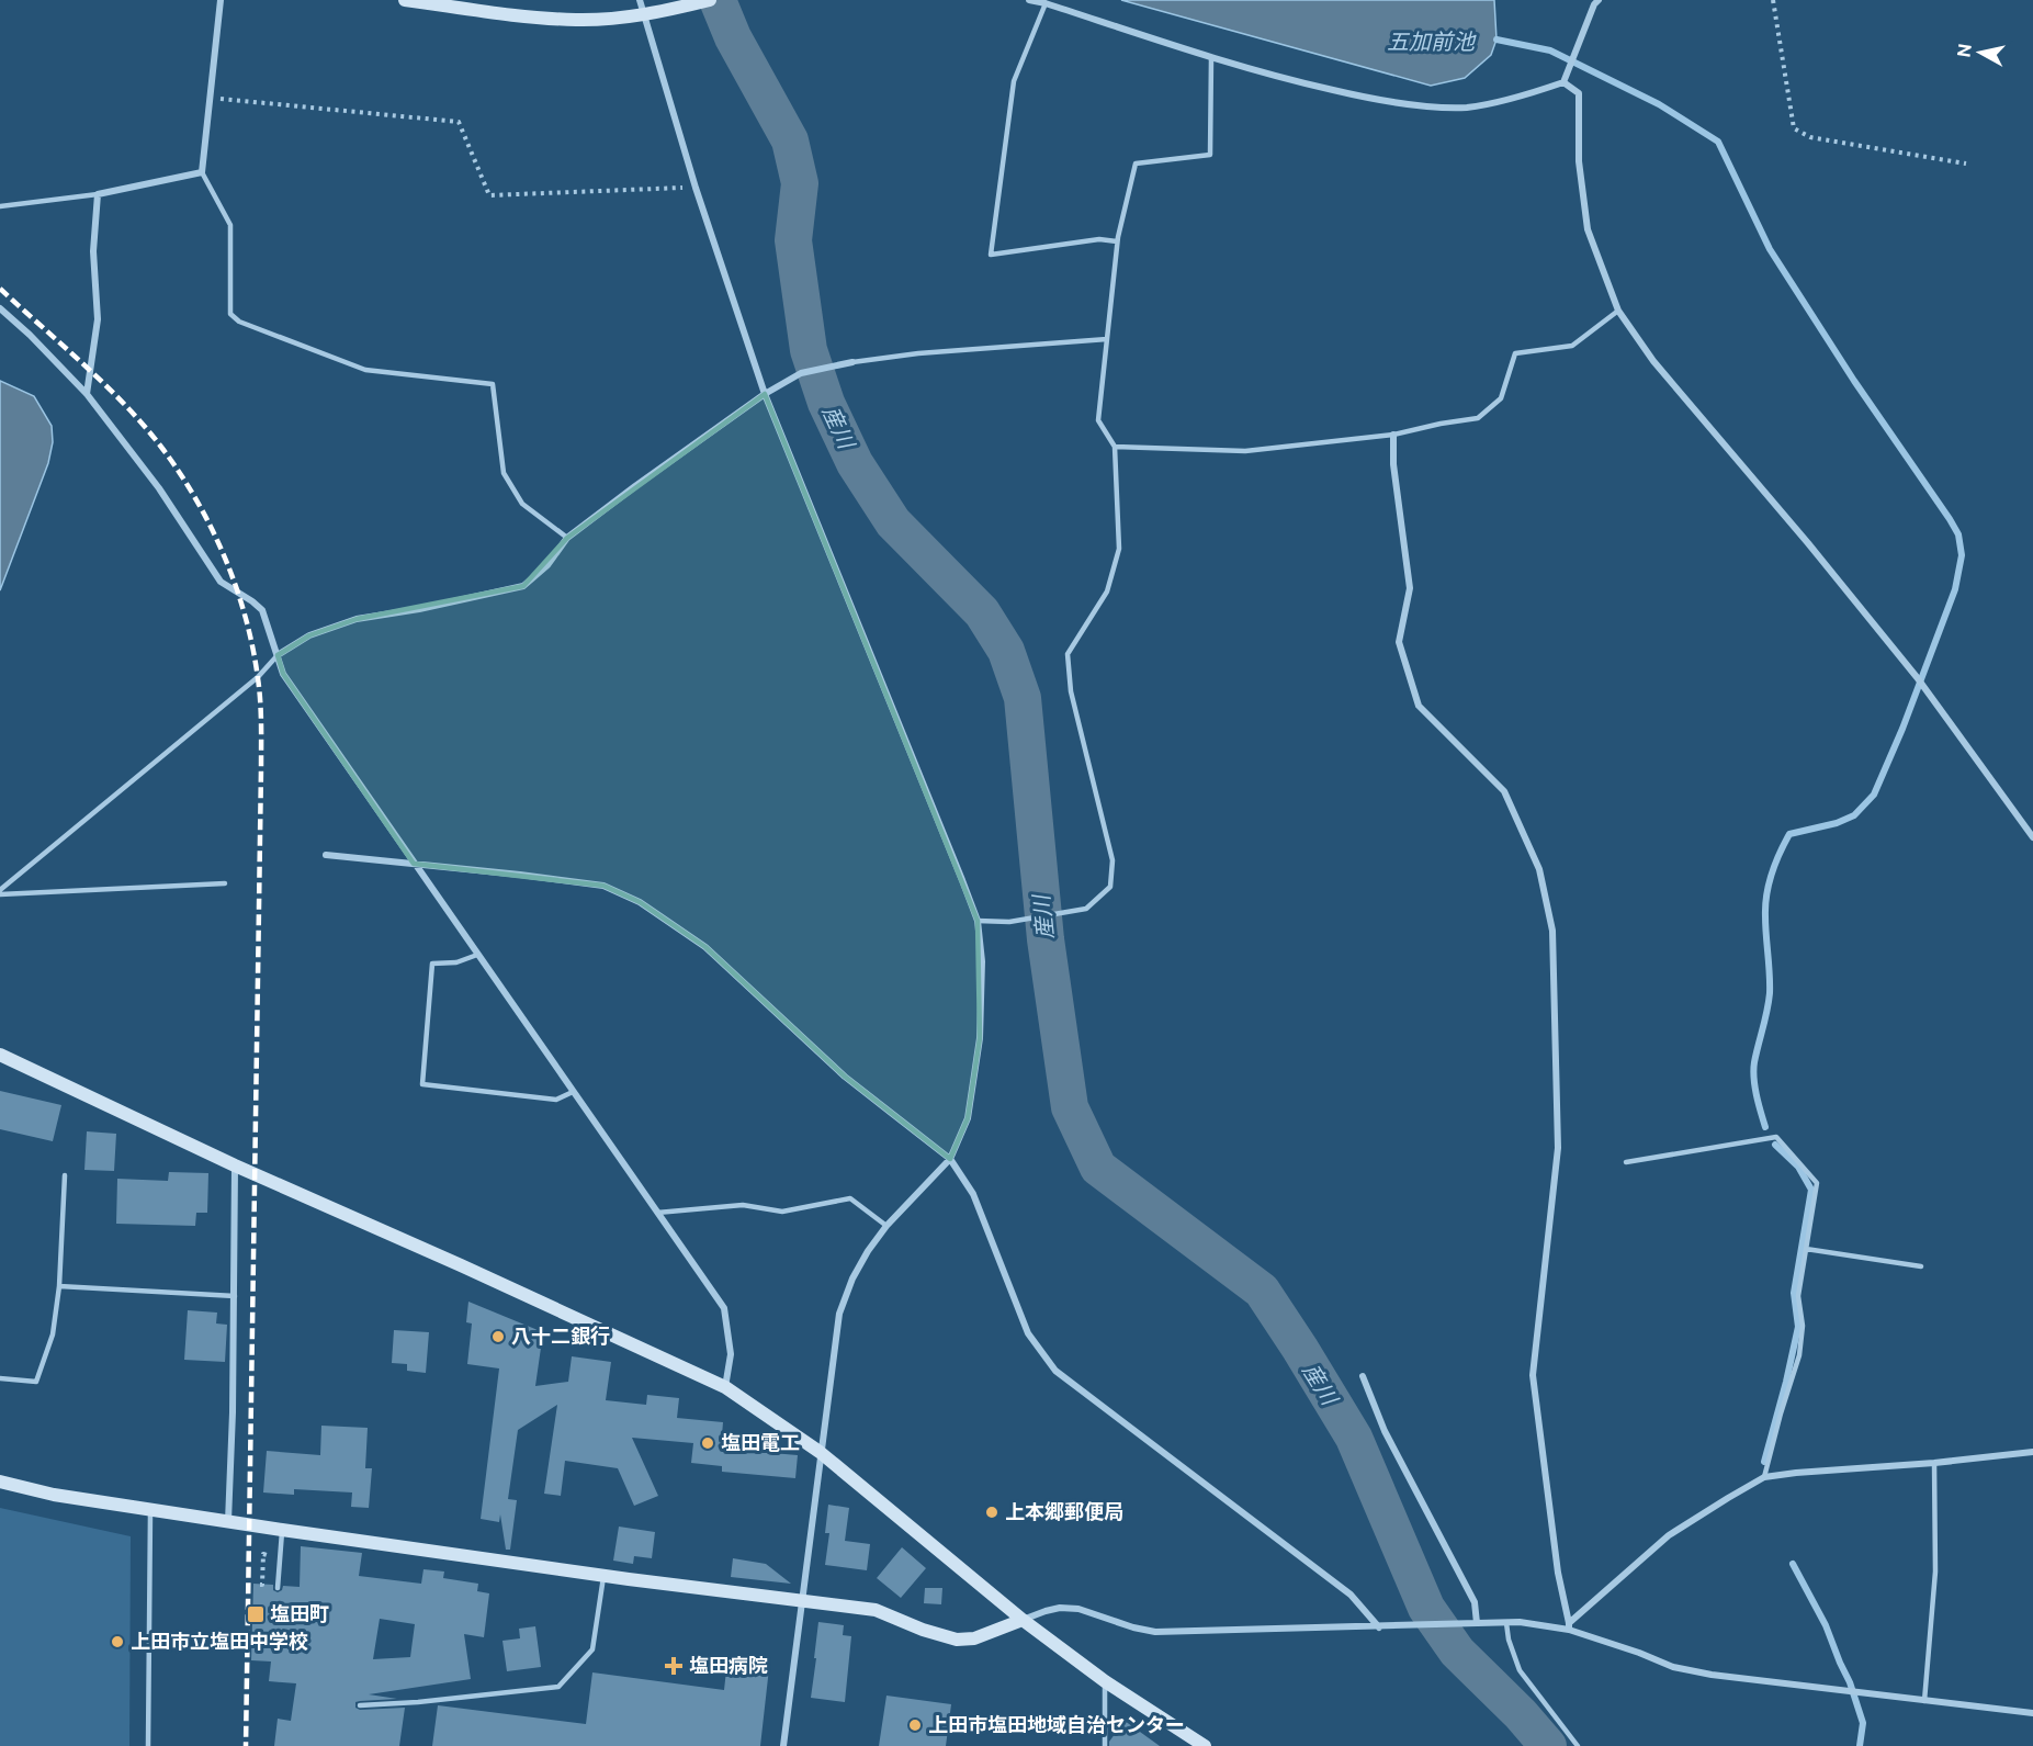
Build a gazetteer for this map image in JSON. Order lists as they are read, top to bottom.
{
  "water": ["五加前池", "産川"],
  "places": {
    "other": [
      "八十二銀行",
      "塩田電工",
      "上本郷郵便局",
      "上田市立塩田中学校",
      "上田市塩田地域自治センター"
    ],
    "transit": ["塩田町"],
    "health": ["塩田病院"]
  },
  "north": "left"
}
